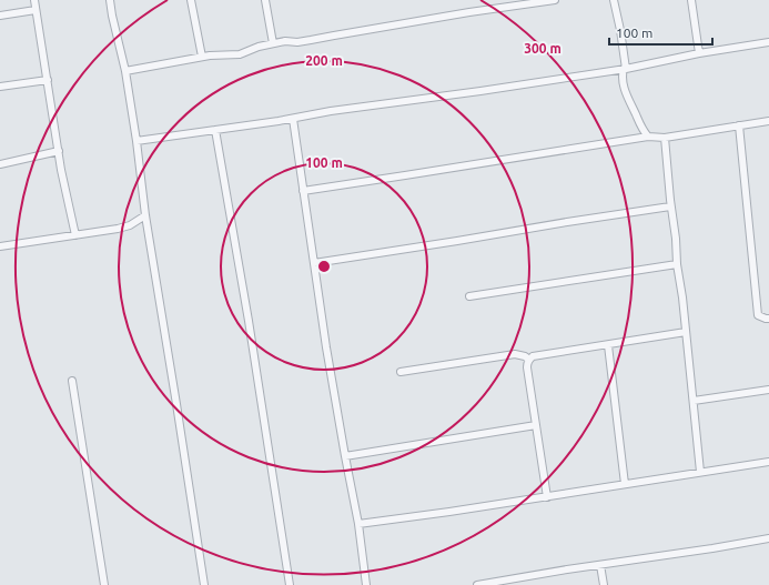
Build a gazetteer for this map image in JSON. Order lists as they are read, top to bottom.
{
  "scale_bar": "100 m",
  "rings": ["300 m", "200 m", "100 m"]
}
